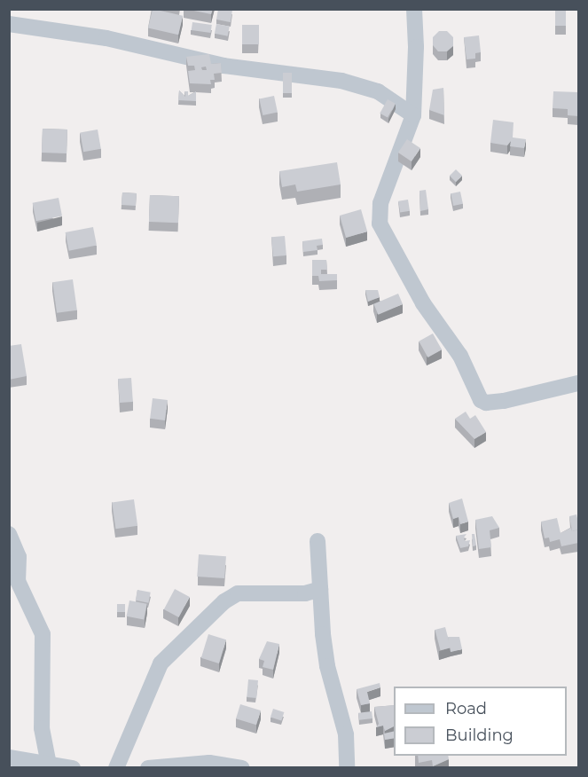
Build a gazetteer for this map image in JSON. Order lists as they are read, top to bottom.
{
  "legend": ["Road", "Building"]
}
